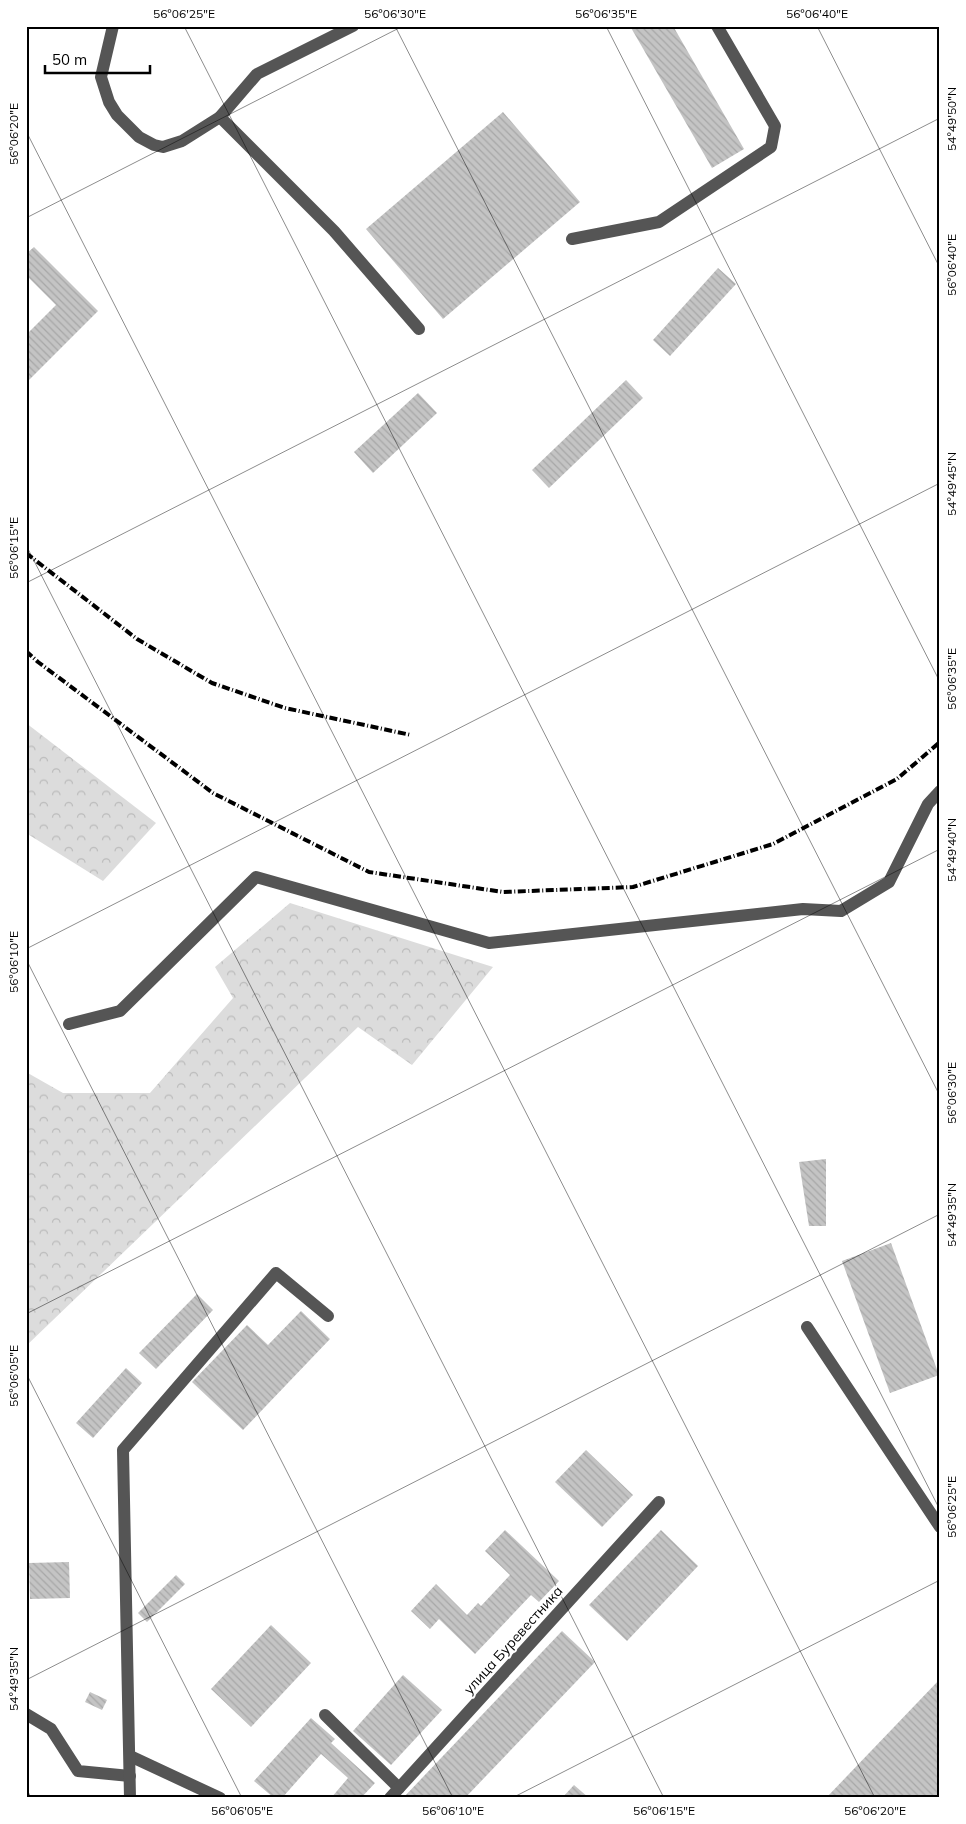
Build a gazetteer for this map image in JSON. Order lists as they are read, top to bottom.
{
  "streets": {
    "street": ["улица Буревестника"]
  },
  "scale_bar": "50 m",
  "coordinates": [
    "56°06'25\"E",
    "56°06'30\"E",
    "56°06'35\"E",
    "56°06'40\"E",
    "54°49'50\"N",
    "56°06'20\"E",
    "54°49'45\"N",
    "56°06'15\"E",
    "54°49'40\"N",
    "56°06'10\"E",
    "54°49'35\"N",
    "56°06'05\"E"
  ]
}
